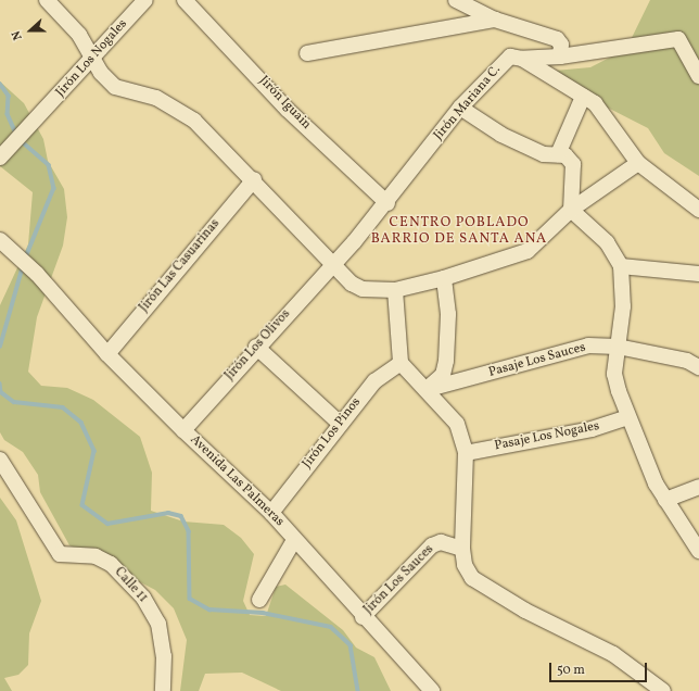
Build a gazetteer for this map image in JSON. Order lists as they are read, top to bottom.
{
  "streets": {
    "street": [
      "Jirón Los Nogales",
      "Jirón Iguain",
      "Jirón Mariana C.",
      "Jirón Las Casuarinas",
      "Jirón Los Olivos",
      "Pasaje Los Sauces",
      "Jirón Los Pinos",
      "Pasaje Los Nogales",
      "Avenida Las Palmeras",
      "Jirón Los Sauces",
      "Calle 11"
    ]
  },
  "crossings": [
    ["Jirón Iguain", "Jirón Mariana C."],
    ["Jirón Mariana C.", "Jirón Los Olivos"],
    ["Jirón Las Casuarinas", "Avenida Las Palmeras"],
    ["Jirón Los Olivos", "Avenida Las Palmeras"],
    ["Jirón Los Pinos", "Avenida Las Palmeras"],
    ["Avenida Las Palmeras", "Jirón Los Sauces"]
  ],
  "districts": ["CENTRO POBLADO BARRIO DE SANTA ANA"],
  "scale_bar": "50 m",
  "north": "left"
}
